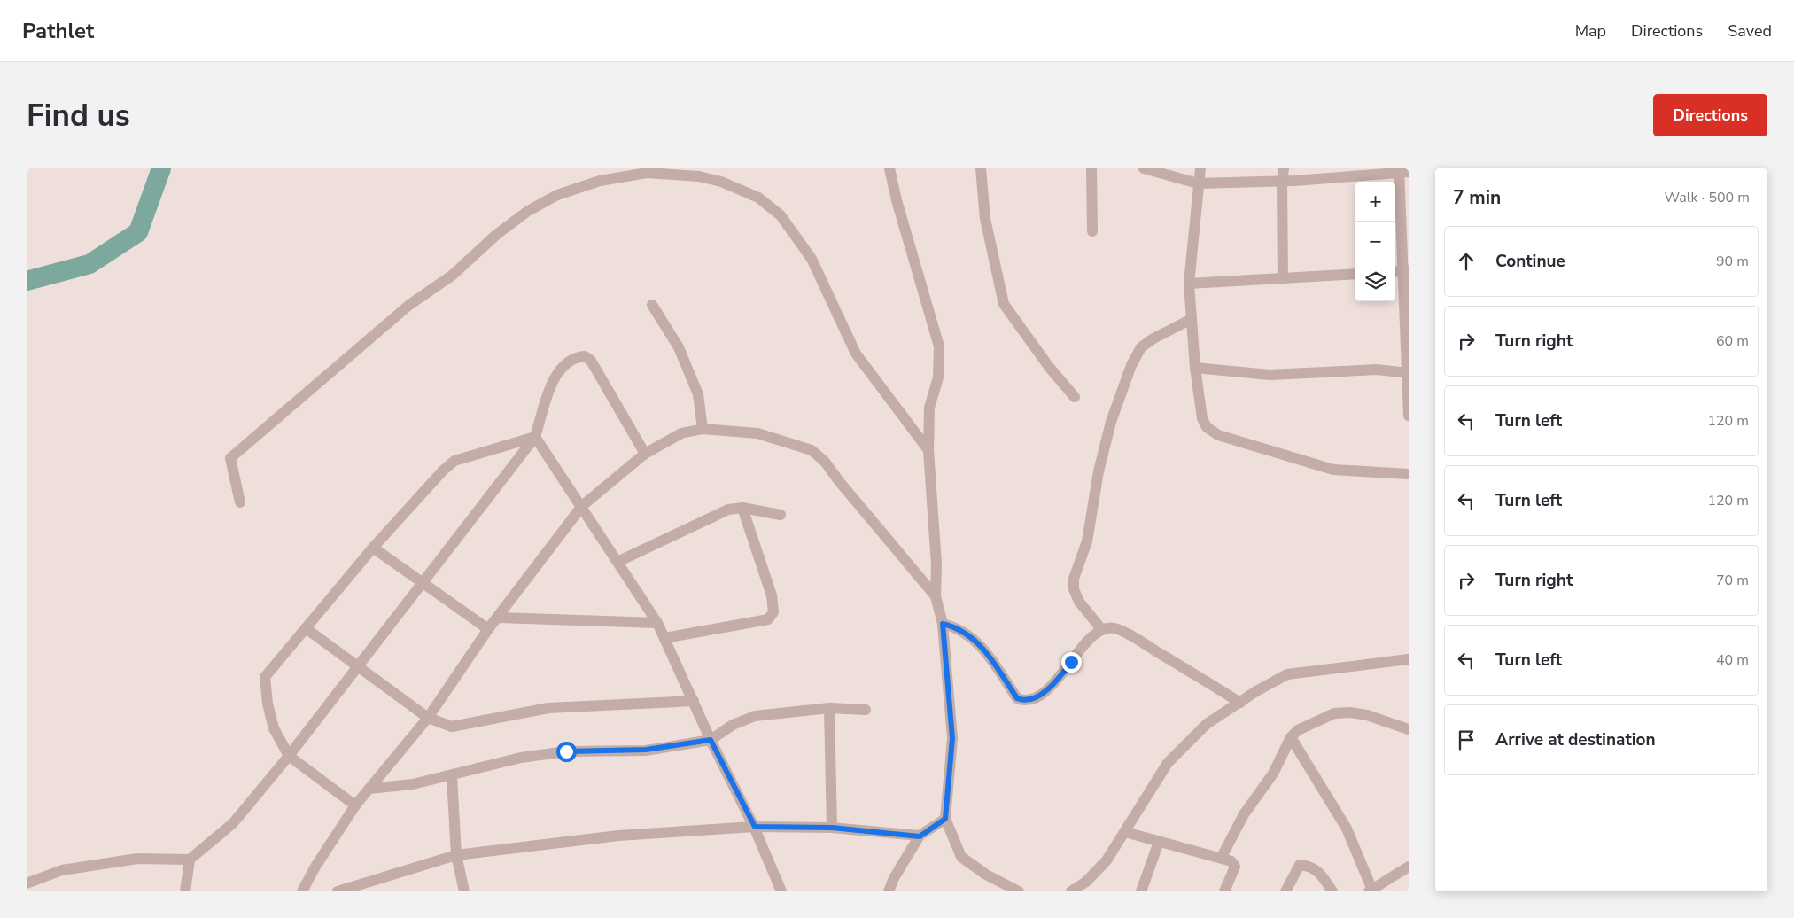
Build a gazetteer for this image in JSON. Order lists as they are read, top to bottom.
{
  "page": {
    "header": "Pathlet",
    "nav": ["Map", "Directions", "Saved"],
    "buttons": "Directions",
    "title": "Find us",
    "heading": ["7 min", "Walk · 500 m"],
    "map_buttons": ["+", "−"],
    "list": [
      ["Continue", "90 m"],
      ["Turn right", "60 m"],
      ["Turn left", "120 m"],
      ["Turn left", "120 m"],
      ["Turn right", "70 m"],
      ["Turn left", "40 m"],
      "Arrive at destination"
    ]
  }
}
